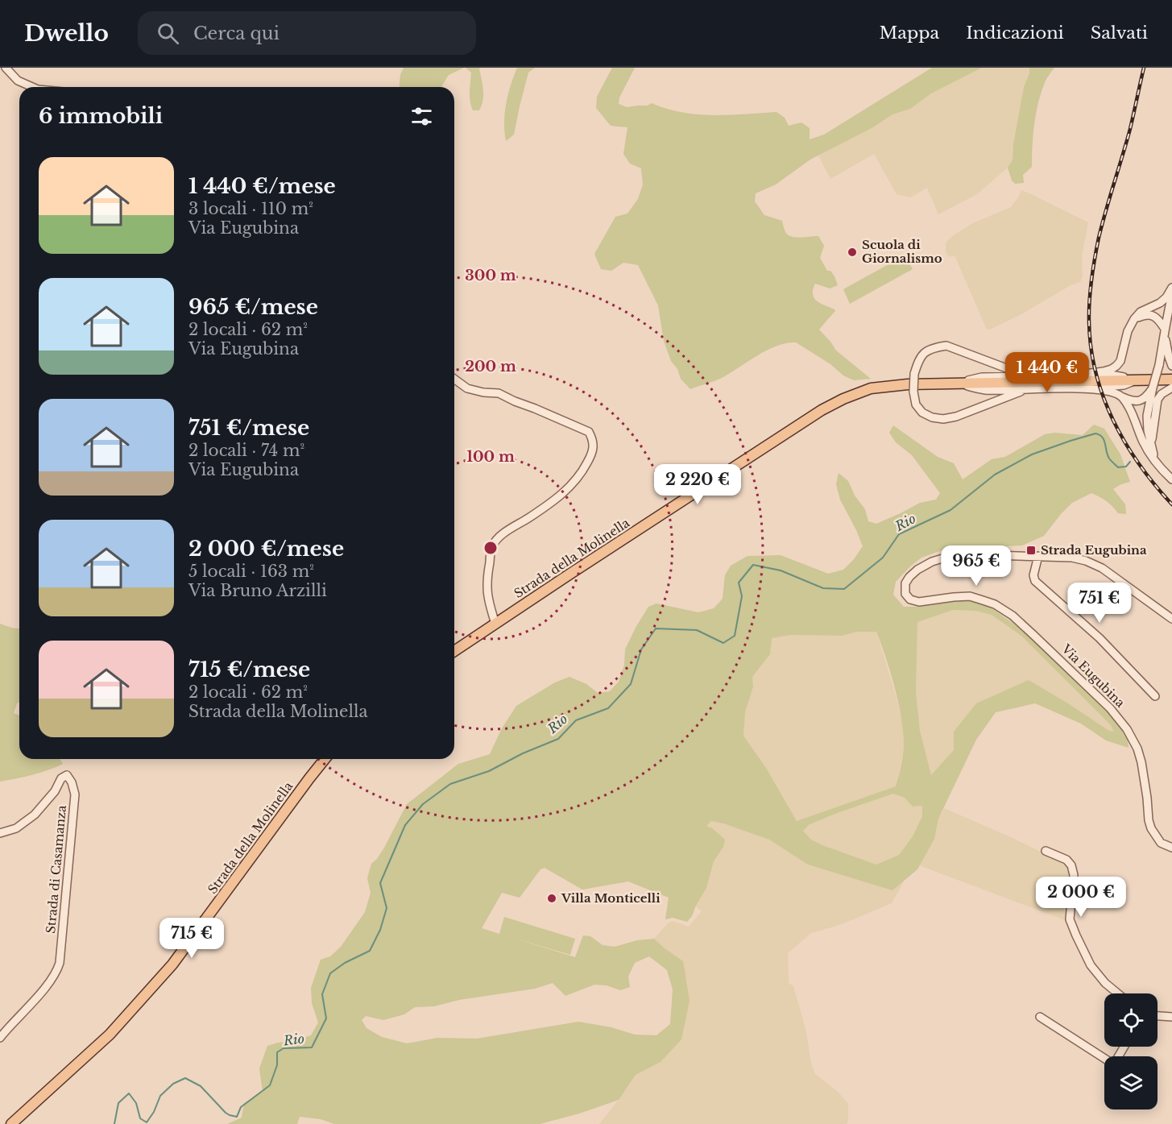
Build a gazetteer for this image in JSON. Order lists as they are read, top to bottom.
{
  "streets": {
    "main road": ["Strada della Molinella"],
    "street": ["Via Eugubina", "Strada di Casamanza"]
  },
  "water": ["Rio"],
  "places": {
    "other": ["Scuola di Giornalismo", "Villa Monticelli"],
    "transit": ["Strada Eugubina"]
  },
  "page": {
    "header": "Dwello",
    "search": "Cerca qui",
    "nav": ["Mappa", "Indicazioni", "Salvati"],
    "heading": "6 immobili",
    "list": [
      {
        "name": "1 440 €/mese",
        "note": "3 locali · 110 m² · Via Eugubina"
      },
      {
        "name": "965 €/mese",
        "note": "2 locali · 62 m² · Via Eugubina"
      },
      {
        "name": "751 €/mese",
        "note": "2 locali · 74 m² · Via Eugubina"
      },
      {
        "name": "2 000 €/mese",
        "note": "5 locali · 163 m² · Via Bruno Arzilli"
      },
      {
        "name": "715 €/mese",
        "note": "2 locali · 62 m² · Strada della Molinella"
      }
    ],
    "price": [
      "1 440 €",
      "2 220 €",
      "965 €",
      "751 €",
      "2 000 €",
      "715 €"
    ]
  },
  "rings": ["300 m", "200 m", "100 m"]
}
